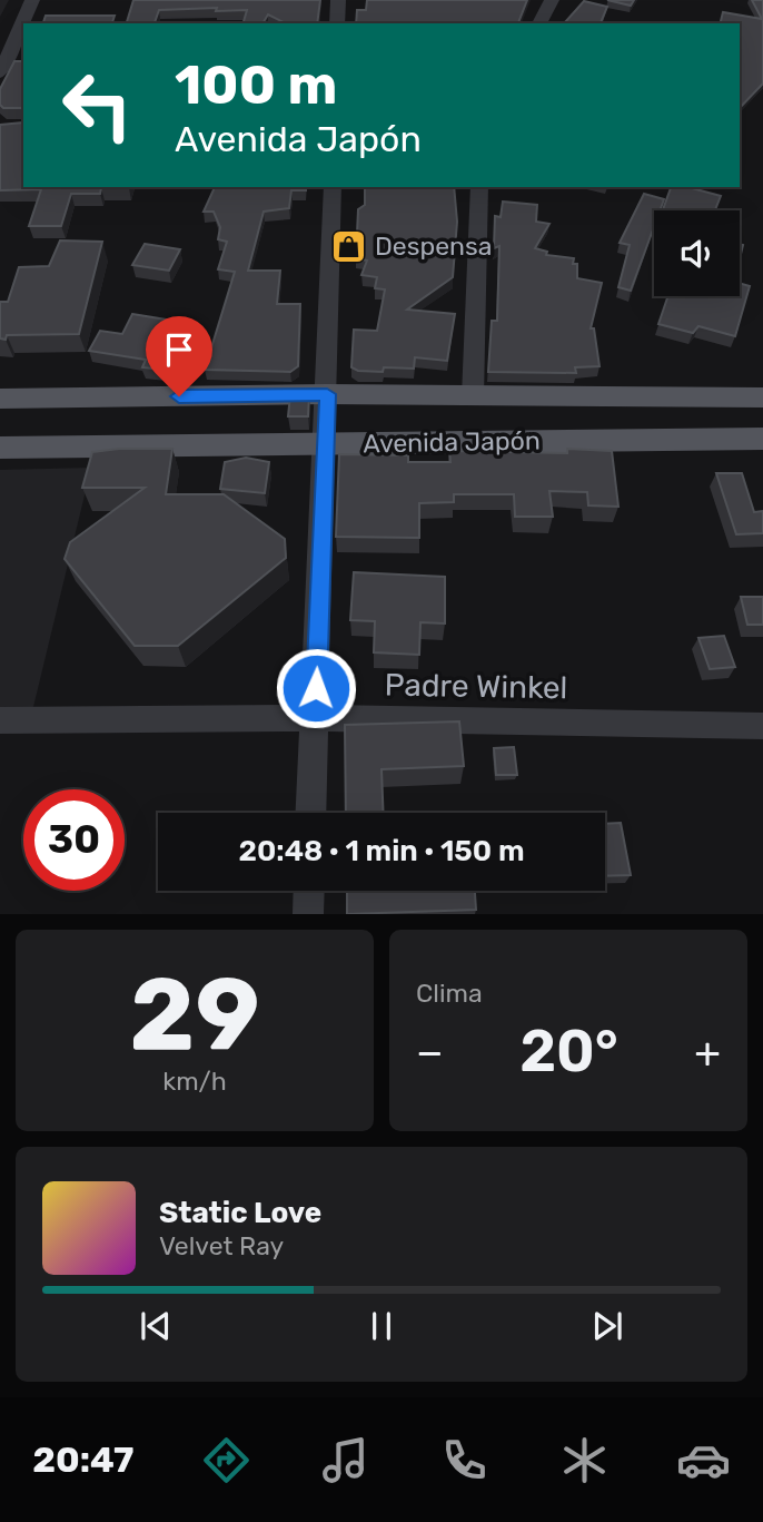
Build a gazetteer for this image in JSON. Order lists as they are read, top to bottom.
{
  "streets": {
    "main road": ["Avenida Japón"],
    "street": ["Padre Winkel"]
  },
  "places": {
    "shop": ["Despensa"]
  },
  "page": {
    "turn": ["100 m", "Avenida Japón"],
    "limit": "30",
    "trip": "20:48 · 1 min · 150 m",
    "tile": [
      ["29", "km/h"],
      "Clima"
    ],
    "heat": ["−", "20°", "+"],
    "song": ["Static Love", "Velvet Ray"],
    "tabs": "20:47"
  }
}
